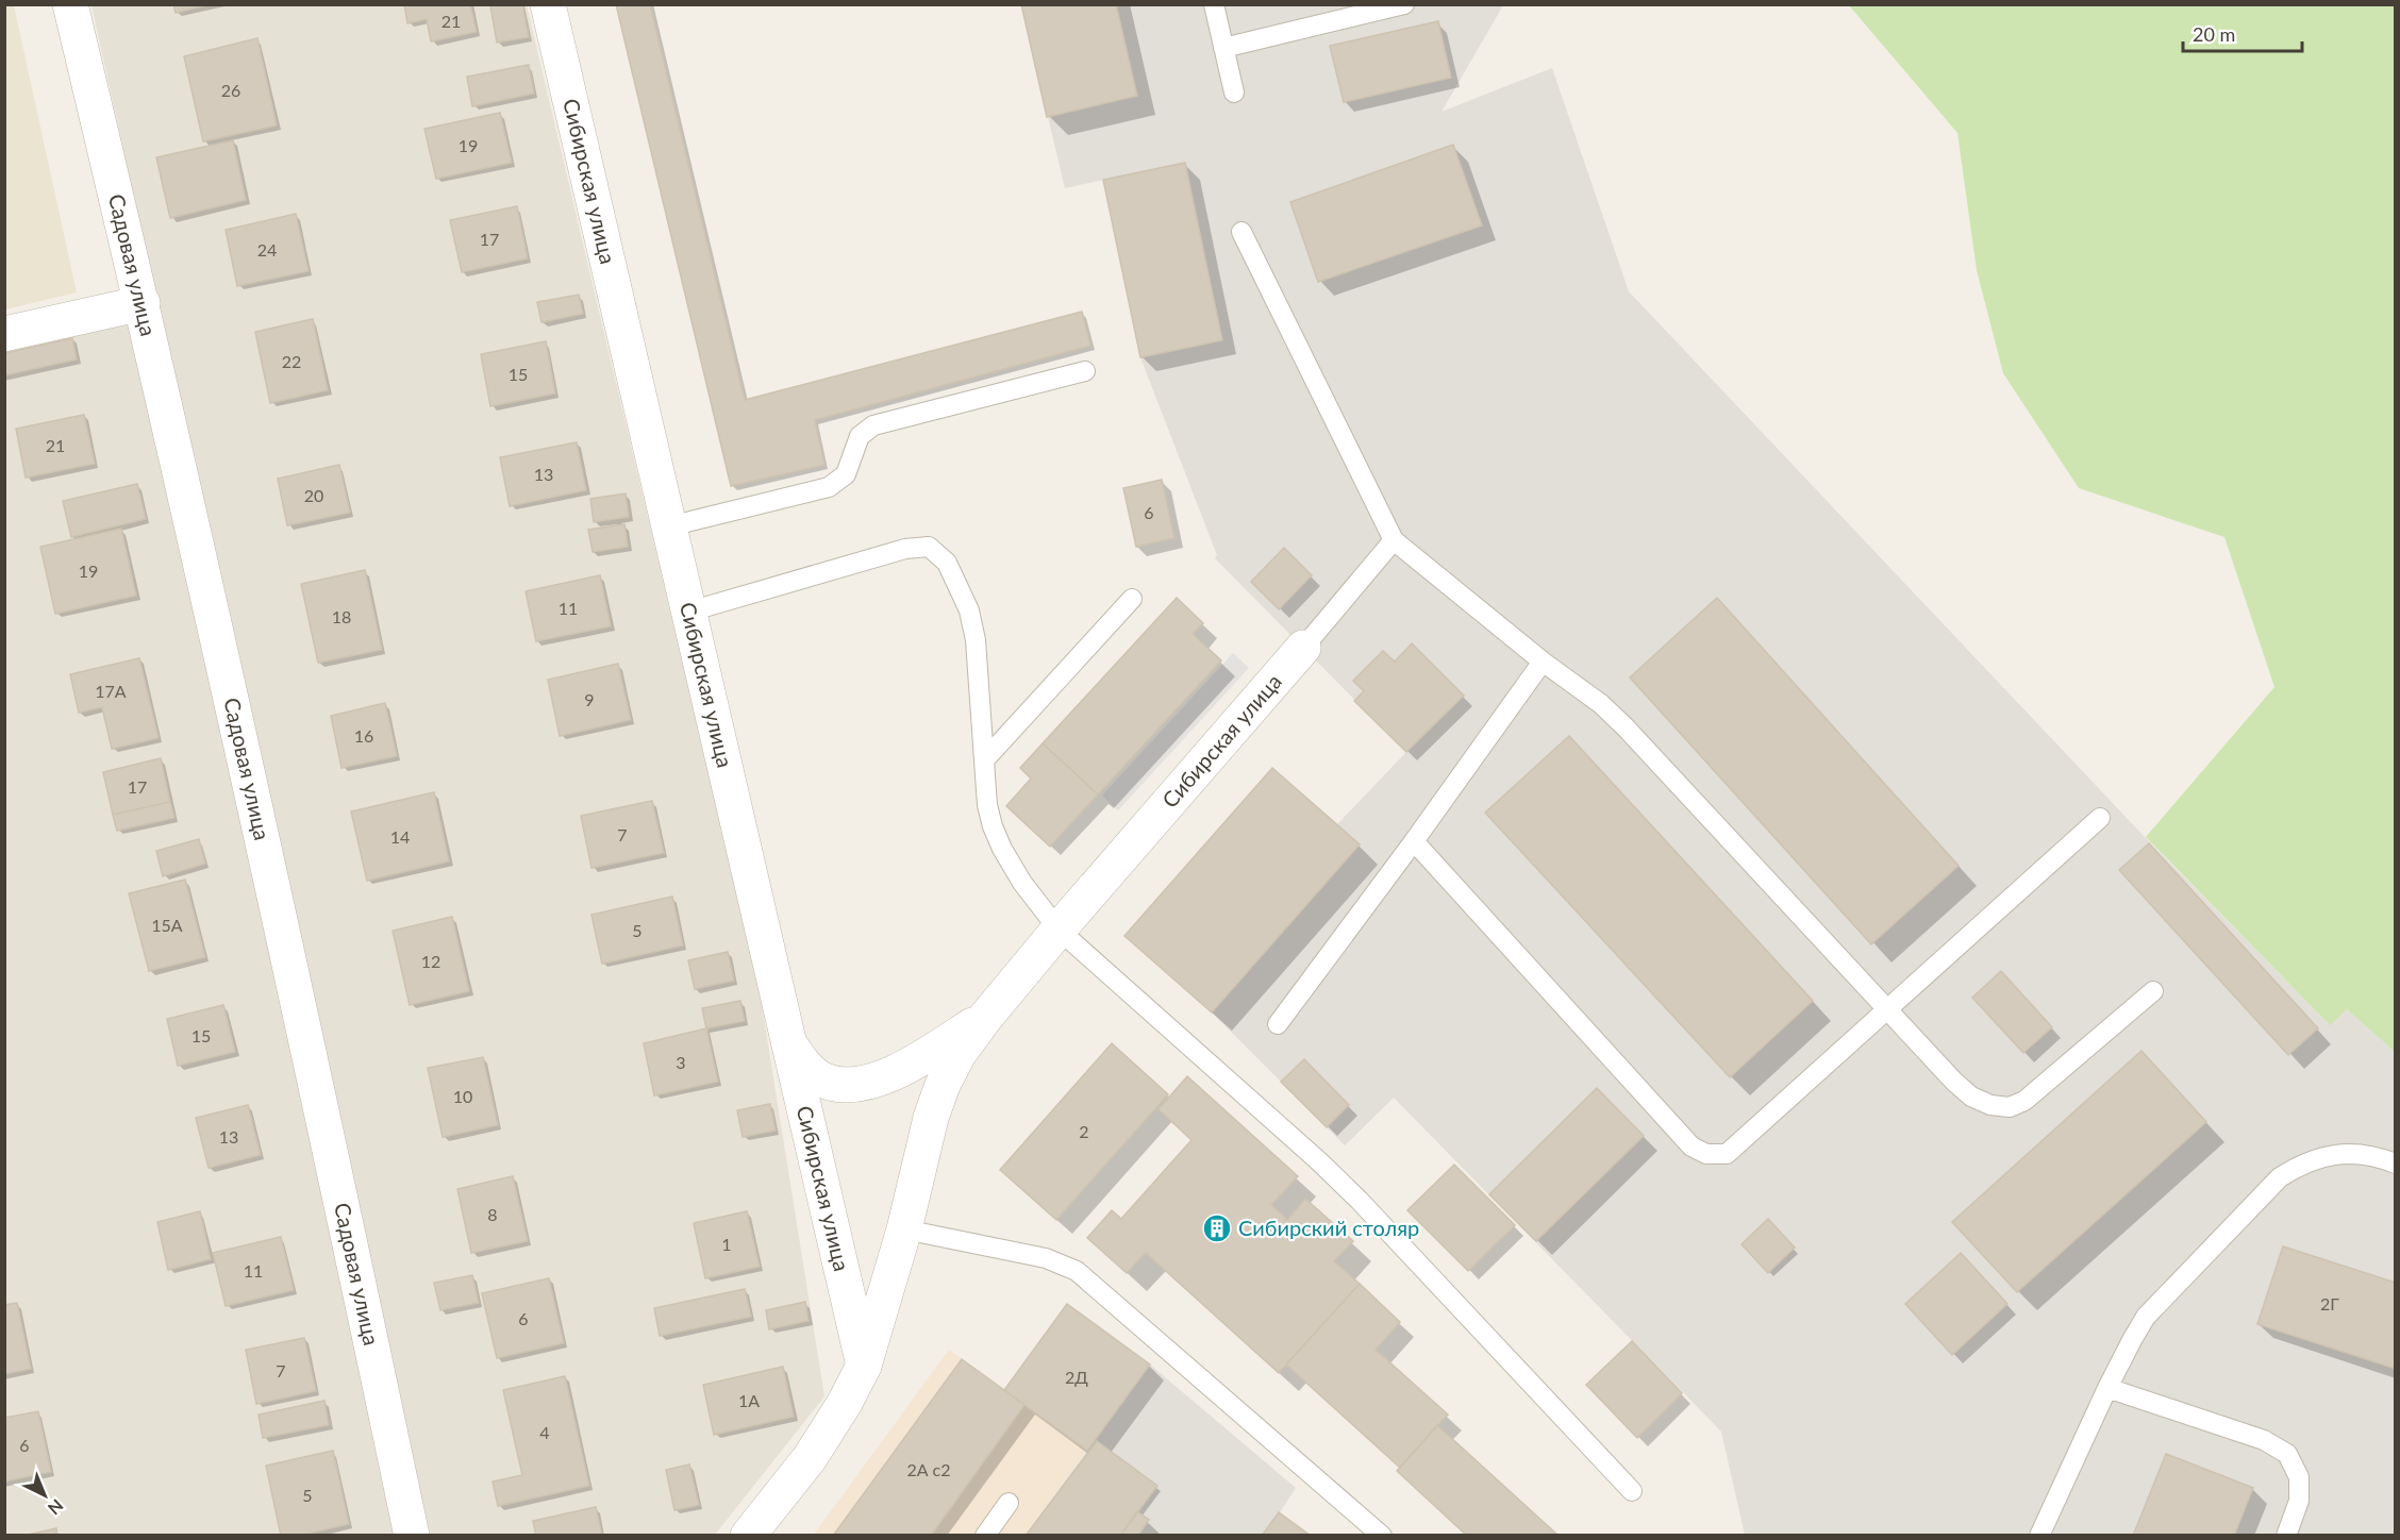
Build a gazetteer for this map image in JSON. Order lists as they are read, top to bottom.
{
  "streets": {
    "street": ["Сибирская улица", "Садовая улица"]
  },
  "places": {
    "building": ["Сибирский столяр"]
  },
  "house_numbers": [
    "21",
    "26",
    "19",
    "17",
    "24",
    "22",
    "15",
    "21",
    "13",
    "20",
    "6",
    "19",
    "11",
    "18",
    "17А",
    "9",
    "16",
    "17",
    "7",
    "14",
    "15А",
    "5",
    "12",
    "15",
    "3",
    "10",
    "2",
    "13",
    "8",
    "1",
    "11",
    "2Г",
    "6",
    "7",
    "2Д",
    "1А",
    "4",
    "6",
    "2А с2",
    "5"
  ],
  "scale_bar": "20 m",
  "north": "bottom right"
}
